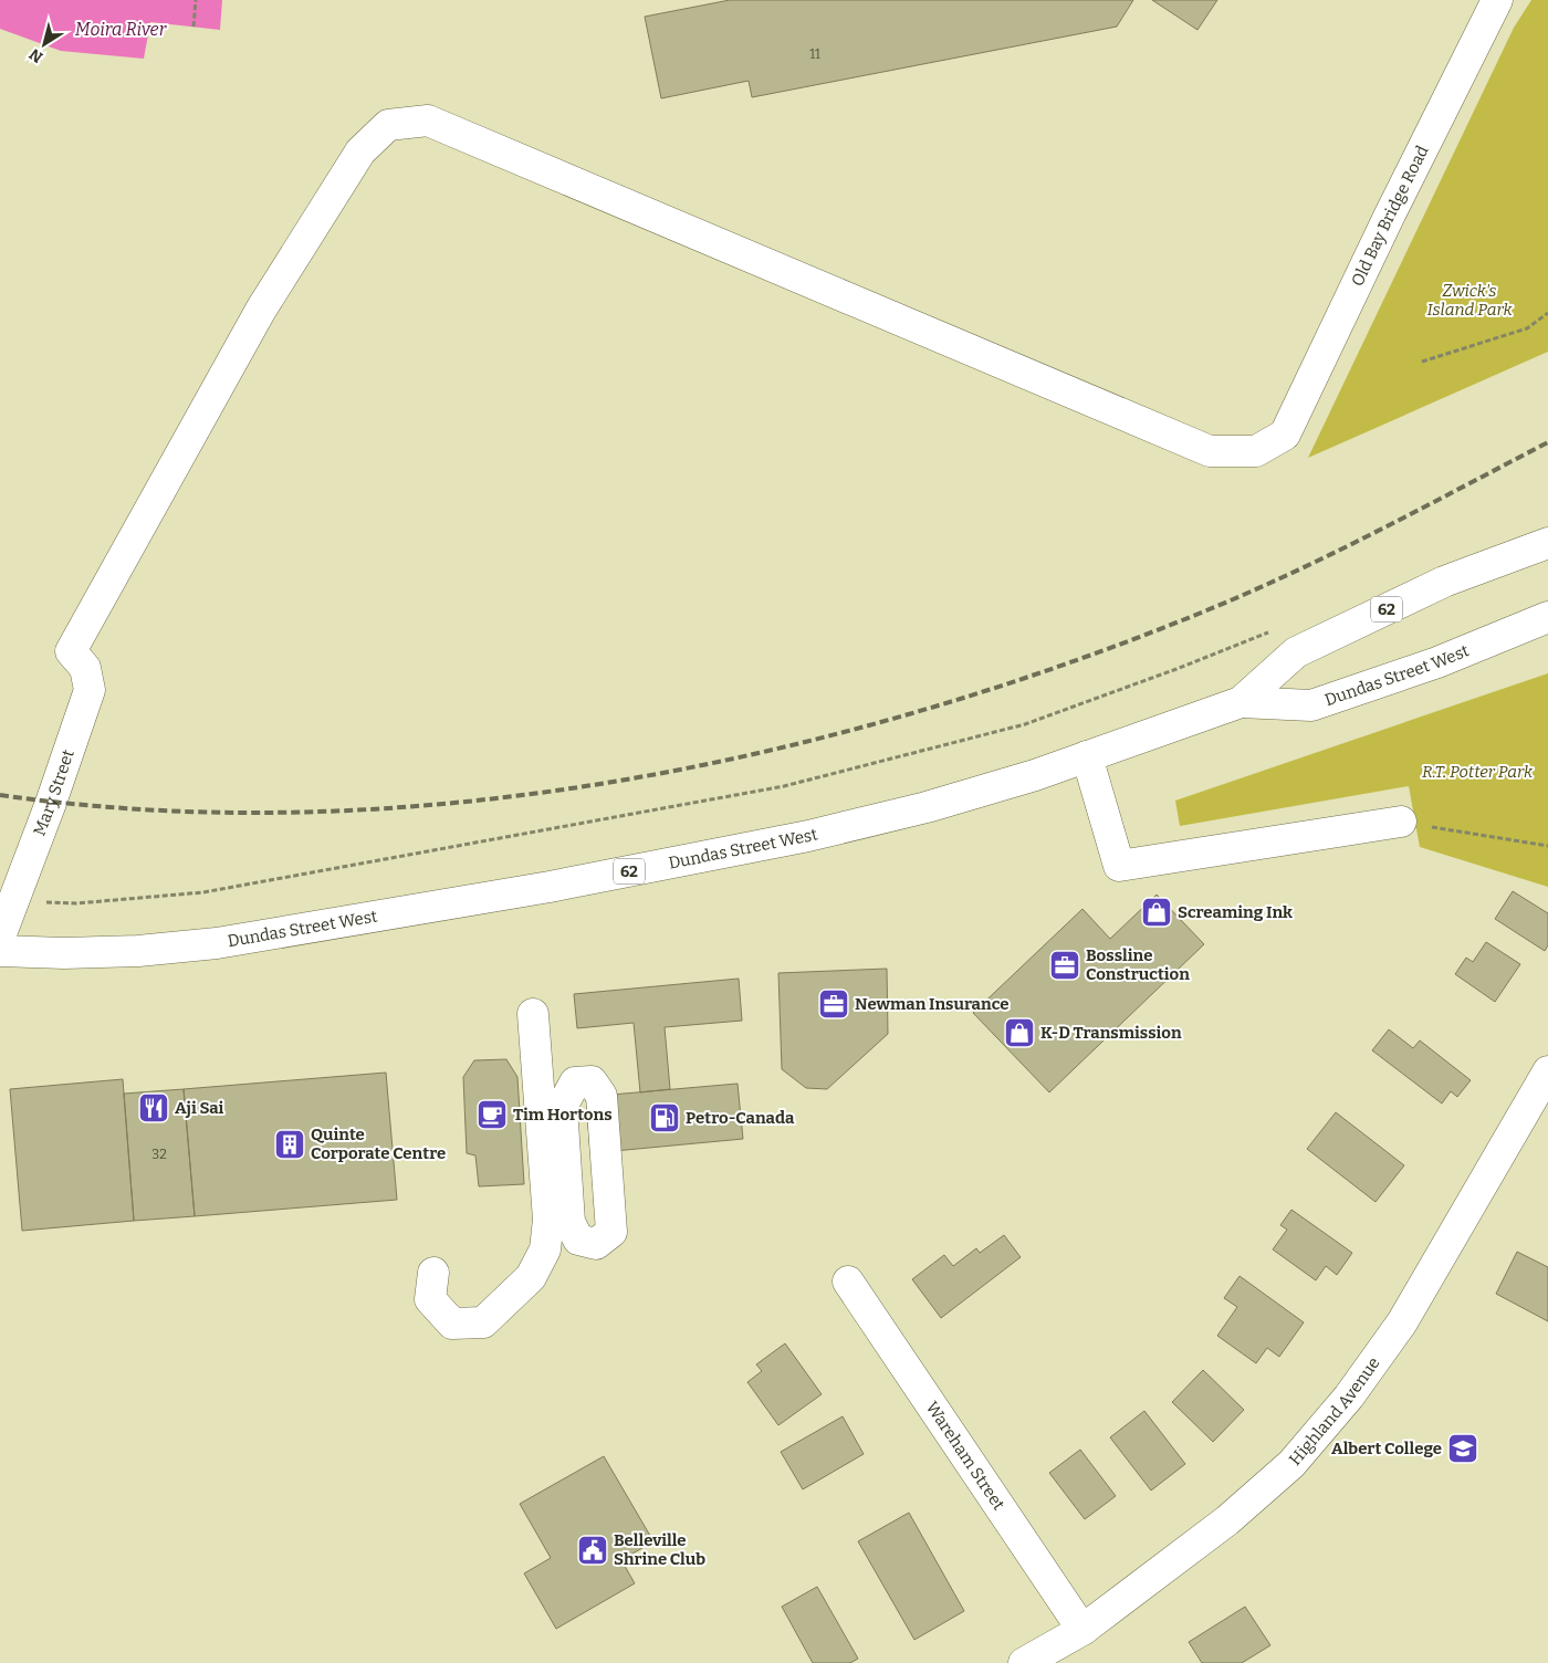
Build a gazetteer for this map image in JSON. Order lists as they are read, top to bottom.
{
  "streets": {
    "street": [
      "Old Bay Bridge Road",
      "62",
      "Dundas Street West",
      "Mary Street",
      "Highland Avenue",
      "Wareham Street"
    ]
  },
  "crossings": [
    ["Old Bay Bridge Road", "Mary Street"],
    ["Highland Avenue", "Wareham Street"]
  ],
  "water": ["Moira River"],
  "parks": ["Zwick's Island Park", "R.T. Potter Park"],
  "places": {
    "shop": ["Screaming Ink", "K-D Transmission"],
    "office": ["Bossline Construction", "Newman Insurance"],
    "restaurant": ["Aji Sai"],
    "cafe": ["Tim Hortons"],
    "fuel station": ["Petro-Canada"],
    "building": ["Quinte Corporate Centre"],
    "school or university": ["Albert College"],
    "public building": ["Belleville Shrine Club"]
  },
  "house_numbers": ["11", "32"],
  "north": "bottom left"
}
